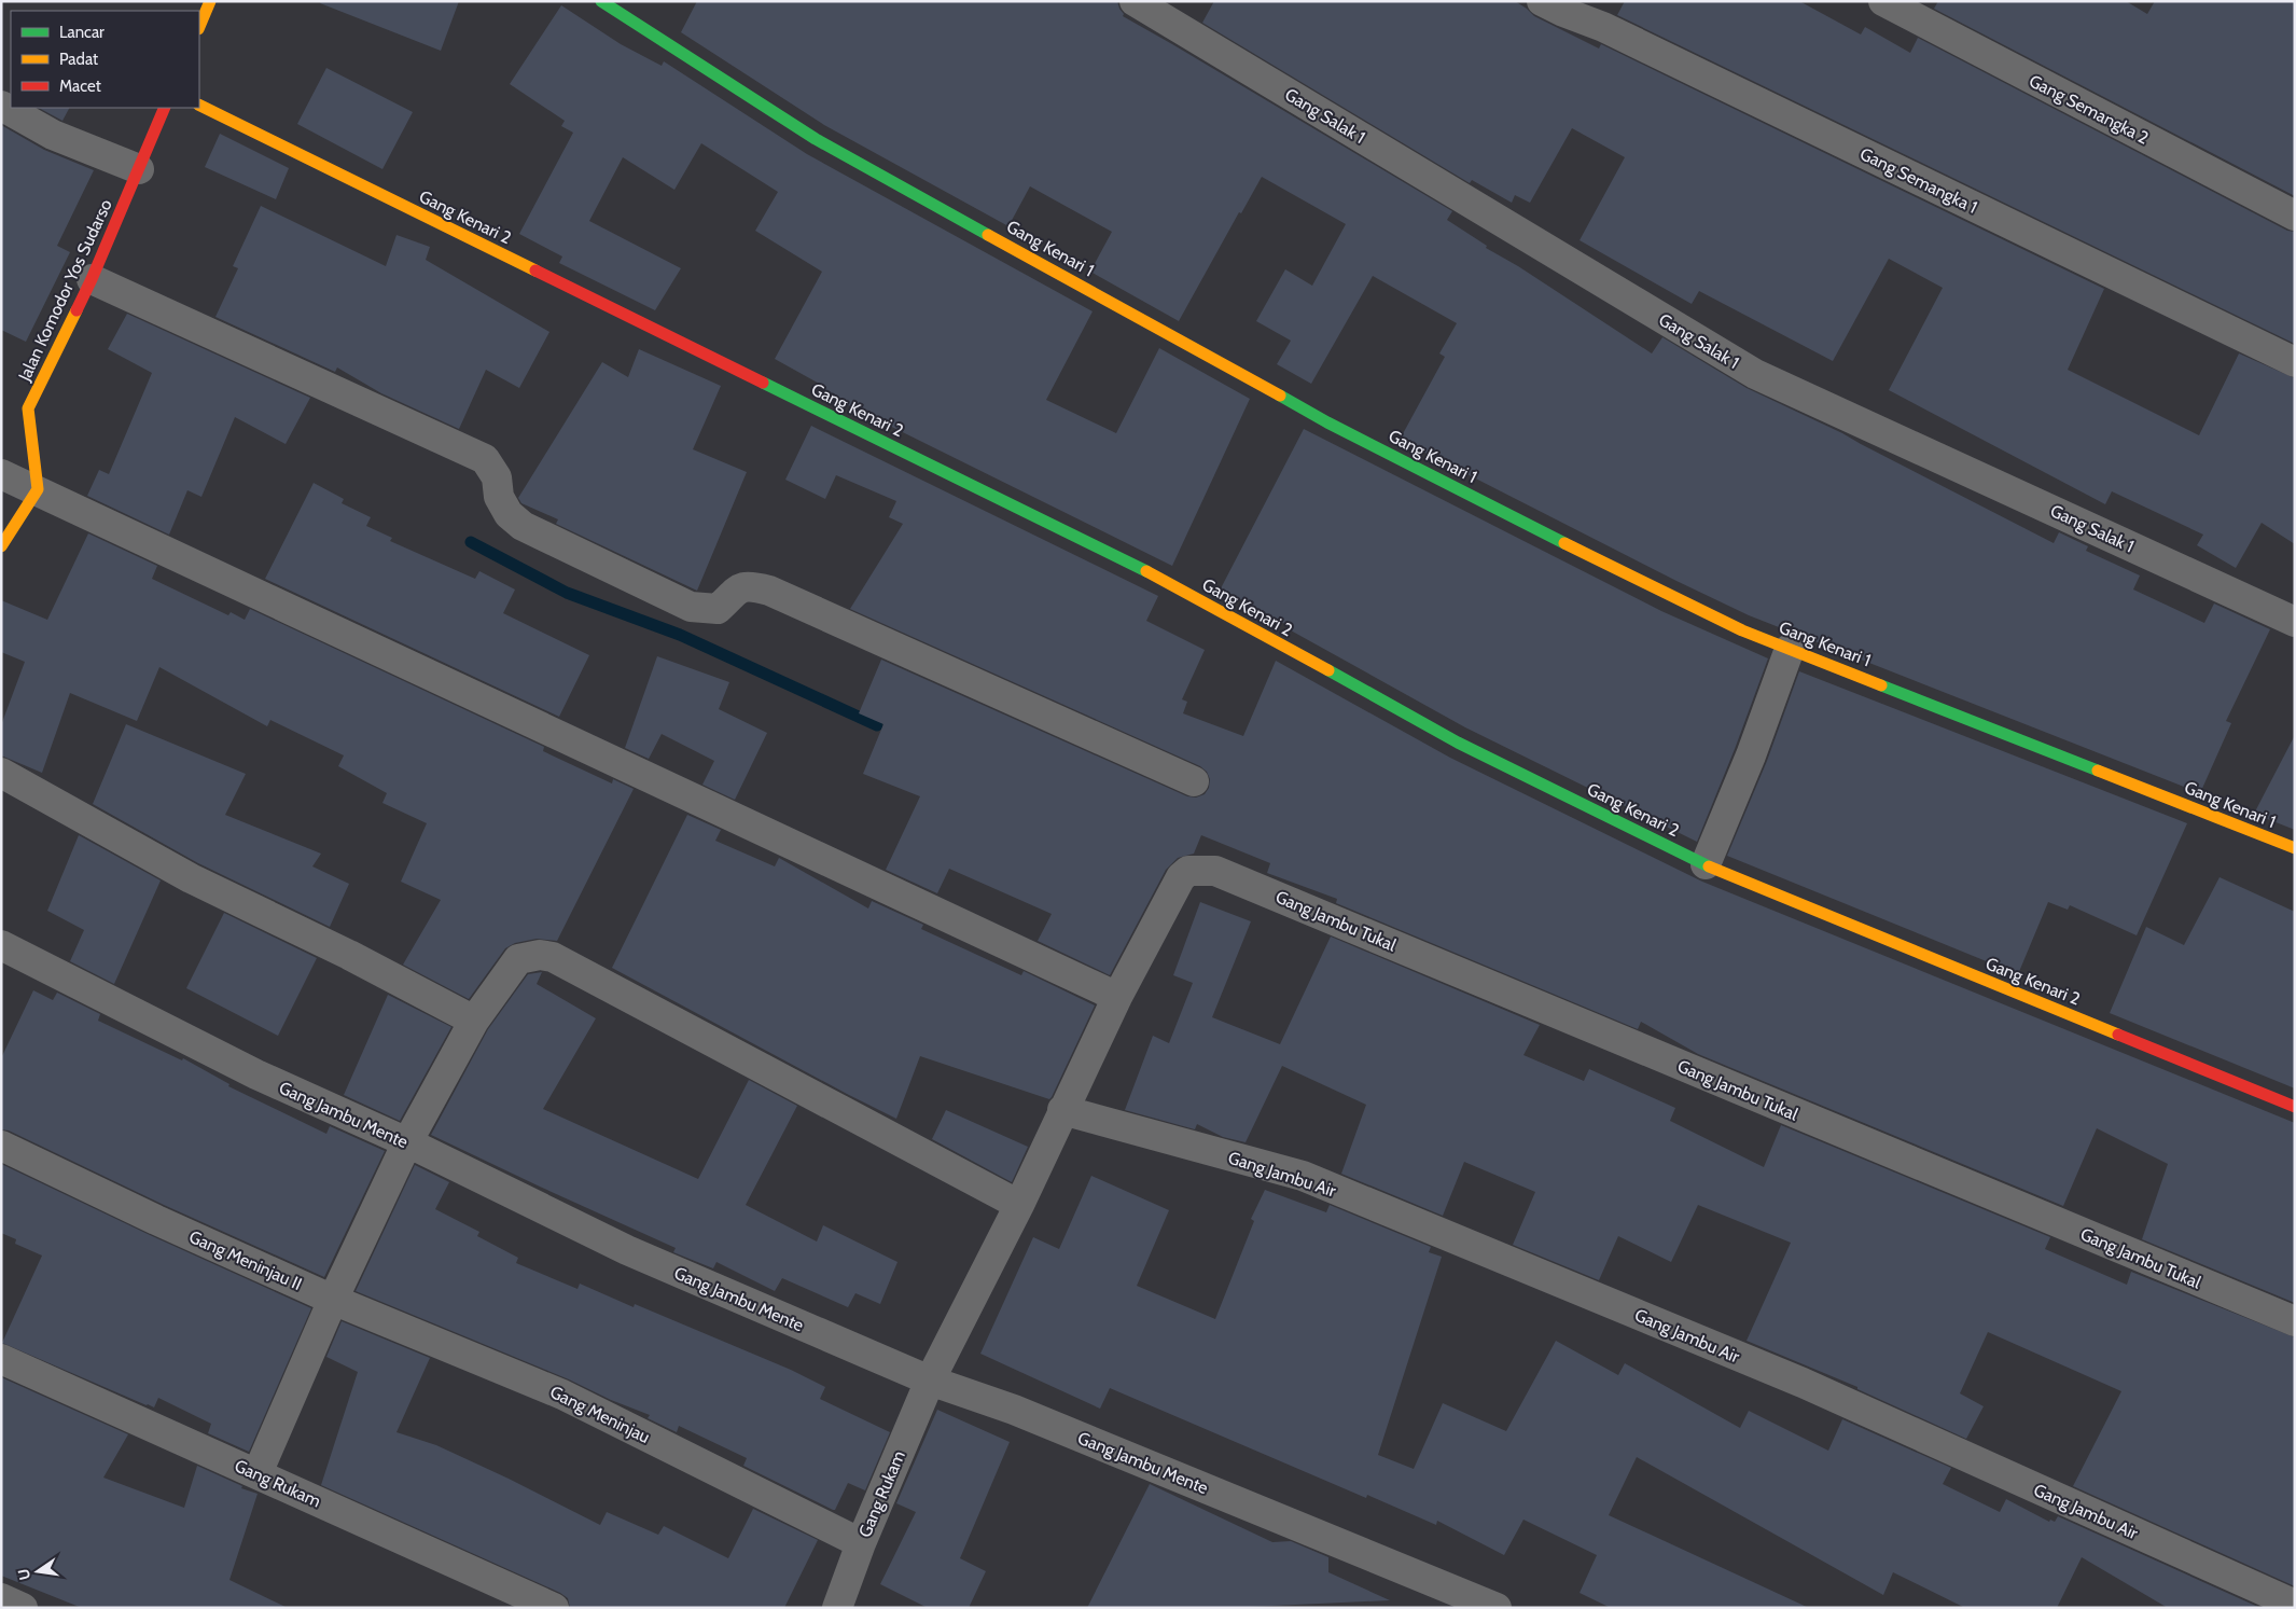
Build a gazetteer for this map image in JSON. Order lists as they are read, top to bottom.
{
  "streets": {
    "street": [
      "Gang Semangka 2",
      "Gang Salak 1",
      "Gang Semangka 1",
      "Gang Kenari 2",
      "Gang Kenari 1",
      "Jalan Komodor Yos Sudarso",
      "Gang Jambu Tukal",
      "Gang Jambu Mente",
      "Gang Jambu Air",
      "Gang Meninjau II",
      "Gang Meninjau",
      "Gang Rukam"
    ]
  },
  "crossings": [
    ["Gang Jambu Tukal", "Gang Rukam"],
    ["Gang Jambu Mente", "Gang Rukam"],
    ["Gang Jambu Air", "Gang Rukam"],
    ["Gang Meninjau II", "Gang Meninjau"],
    ["Gang Meninjau", "Gang Rukam"]
  ],
  "legend": ["Lancar", "Padat", "Macet"],
  "north": "left"
}
